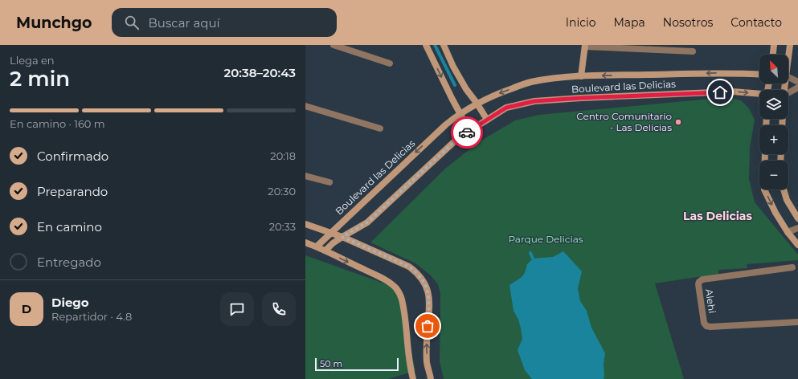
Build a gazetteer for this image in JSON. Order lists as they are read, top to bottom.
{
  "streets": {
    "street": ["Boulevard las Delicias", "Alehi"]
  },
  "districts": ["Las Delicias"],
  "parks": ["Parque Delicias"],
  "places": ["Centro Comunitario - Las Delicias"],
  "scale_bar": "50 m",
  "north": "top left",
  "page": {
    "header": "Munchgo",
    "search": "Buscar aquí",
    "nav": [
      "Inicio",
      "Mapa",
      "Nosotros",
      "Contacto"
    ],
    "heading": ["2 min", "Llega en", "20:38–20:43"],
    "panel": ["Diego", "Repartidor · 4.8"],
    "map_buttons": ["+", "−"],
    "bar": "En camino · 160 m",
    "list": [
      ["Confirmado", "20:18"],
      ["Preparando", "20:30"],
      ["En camino", "20:33"],
      "Entregado"
    ],
    "round": "D",
    "scale": "50 m"
  }
}
